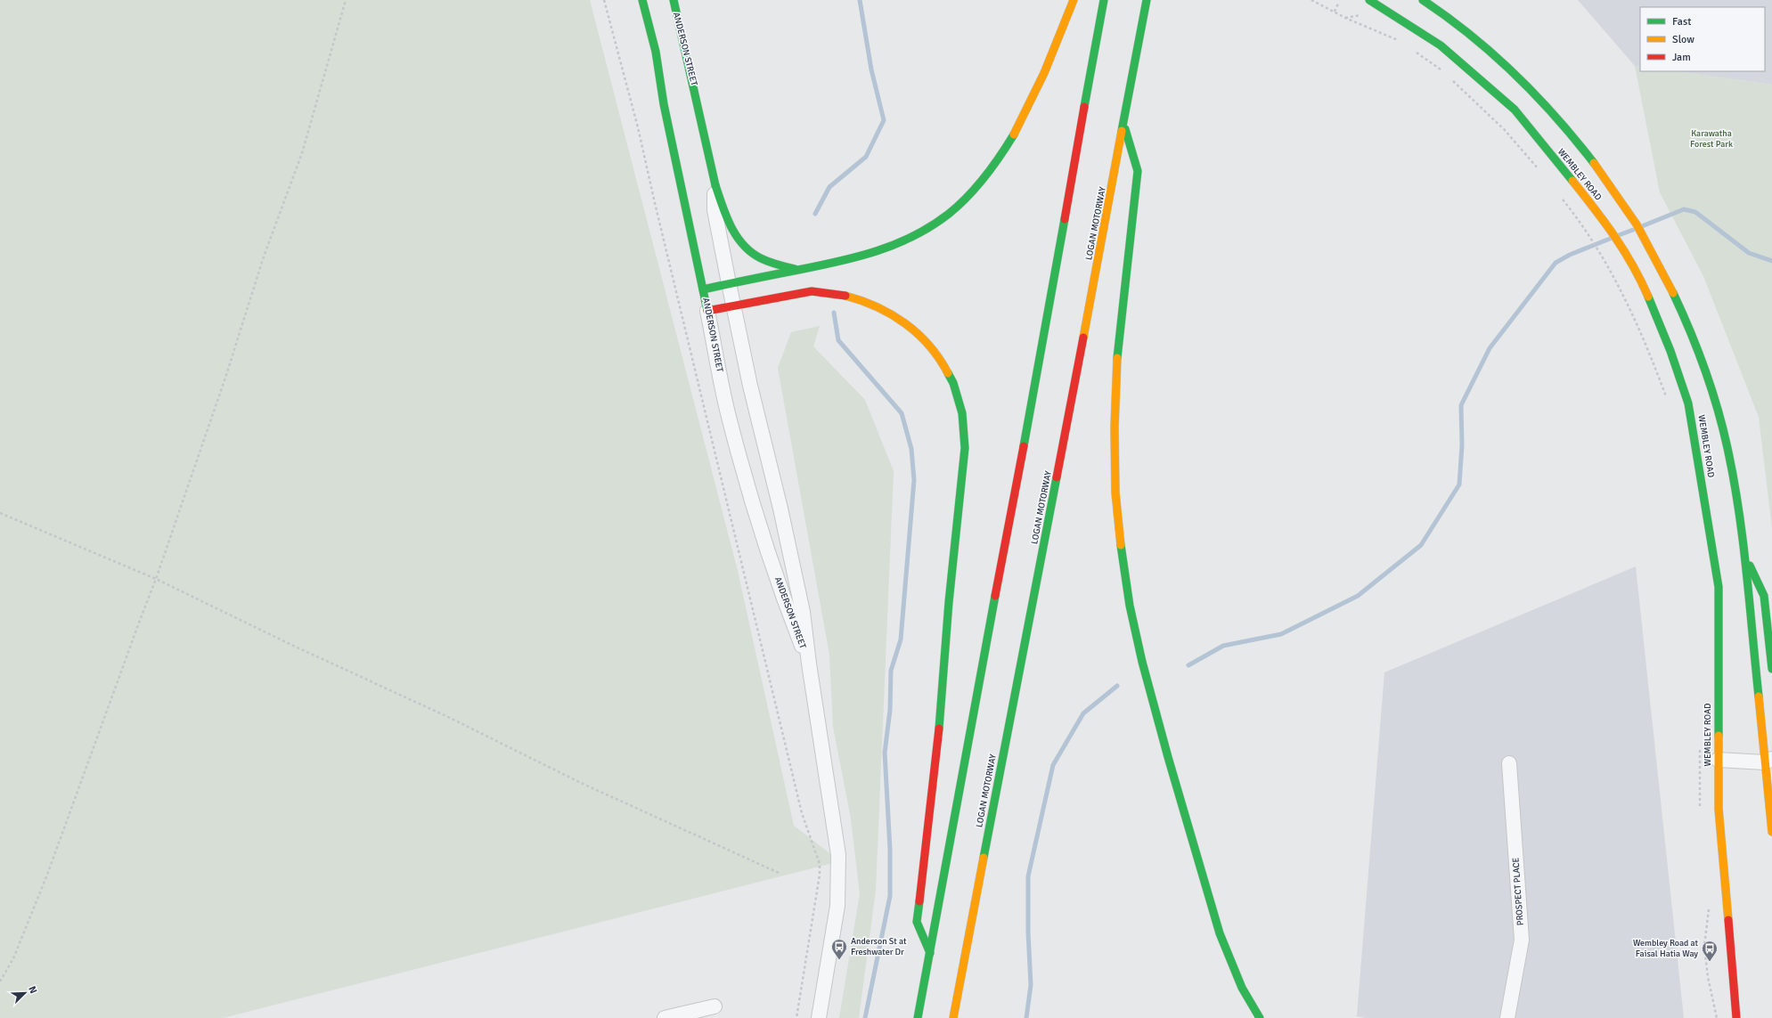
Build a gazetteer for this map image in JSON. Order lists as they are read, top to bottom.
{
  "streets": {
    "main road": ["ANDERSON STREET", "WEMBLEY ROAD", "LOGAN MOTORWAY"],
    "street": ["PROSPECT PLACE"]
  },
  "parks": ["Karawatha Forest Park"],
  "places": {
    "bus stop": ["Anderson St at Freshwater Dr", "Wembley Road at Faisal Hatia Way"]
  },
  "legend": ["Fast", "Slow", "Jam"],
  "north": "top right"
}
